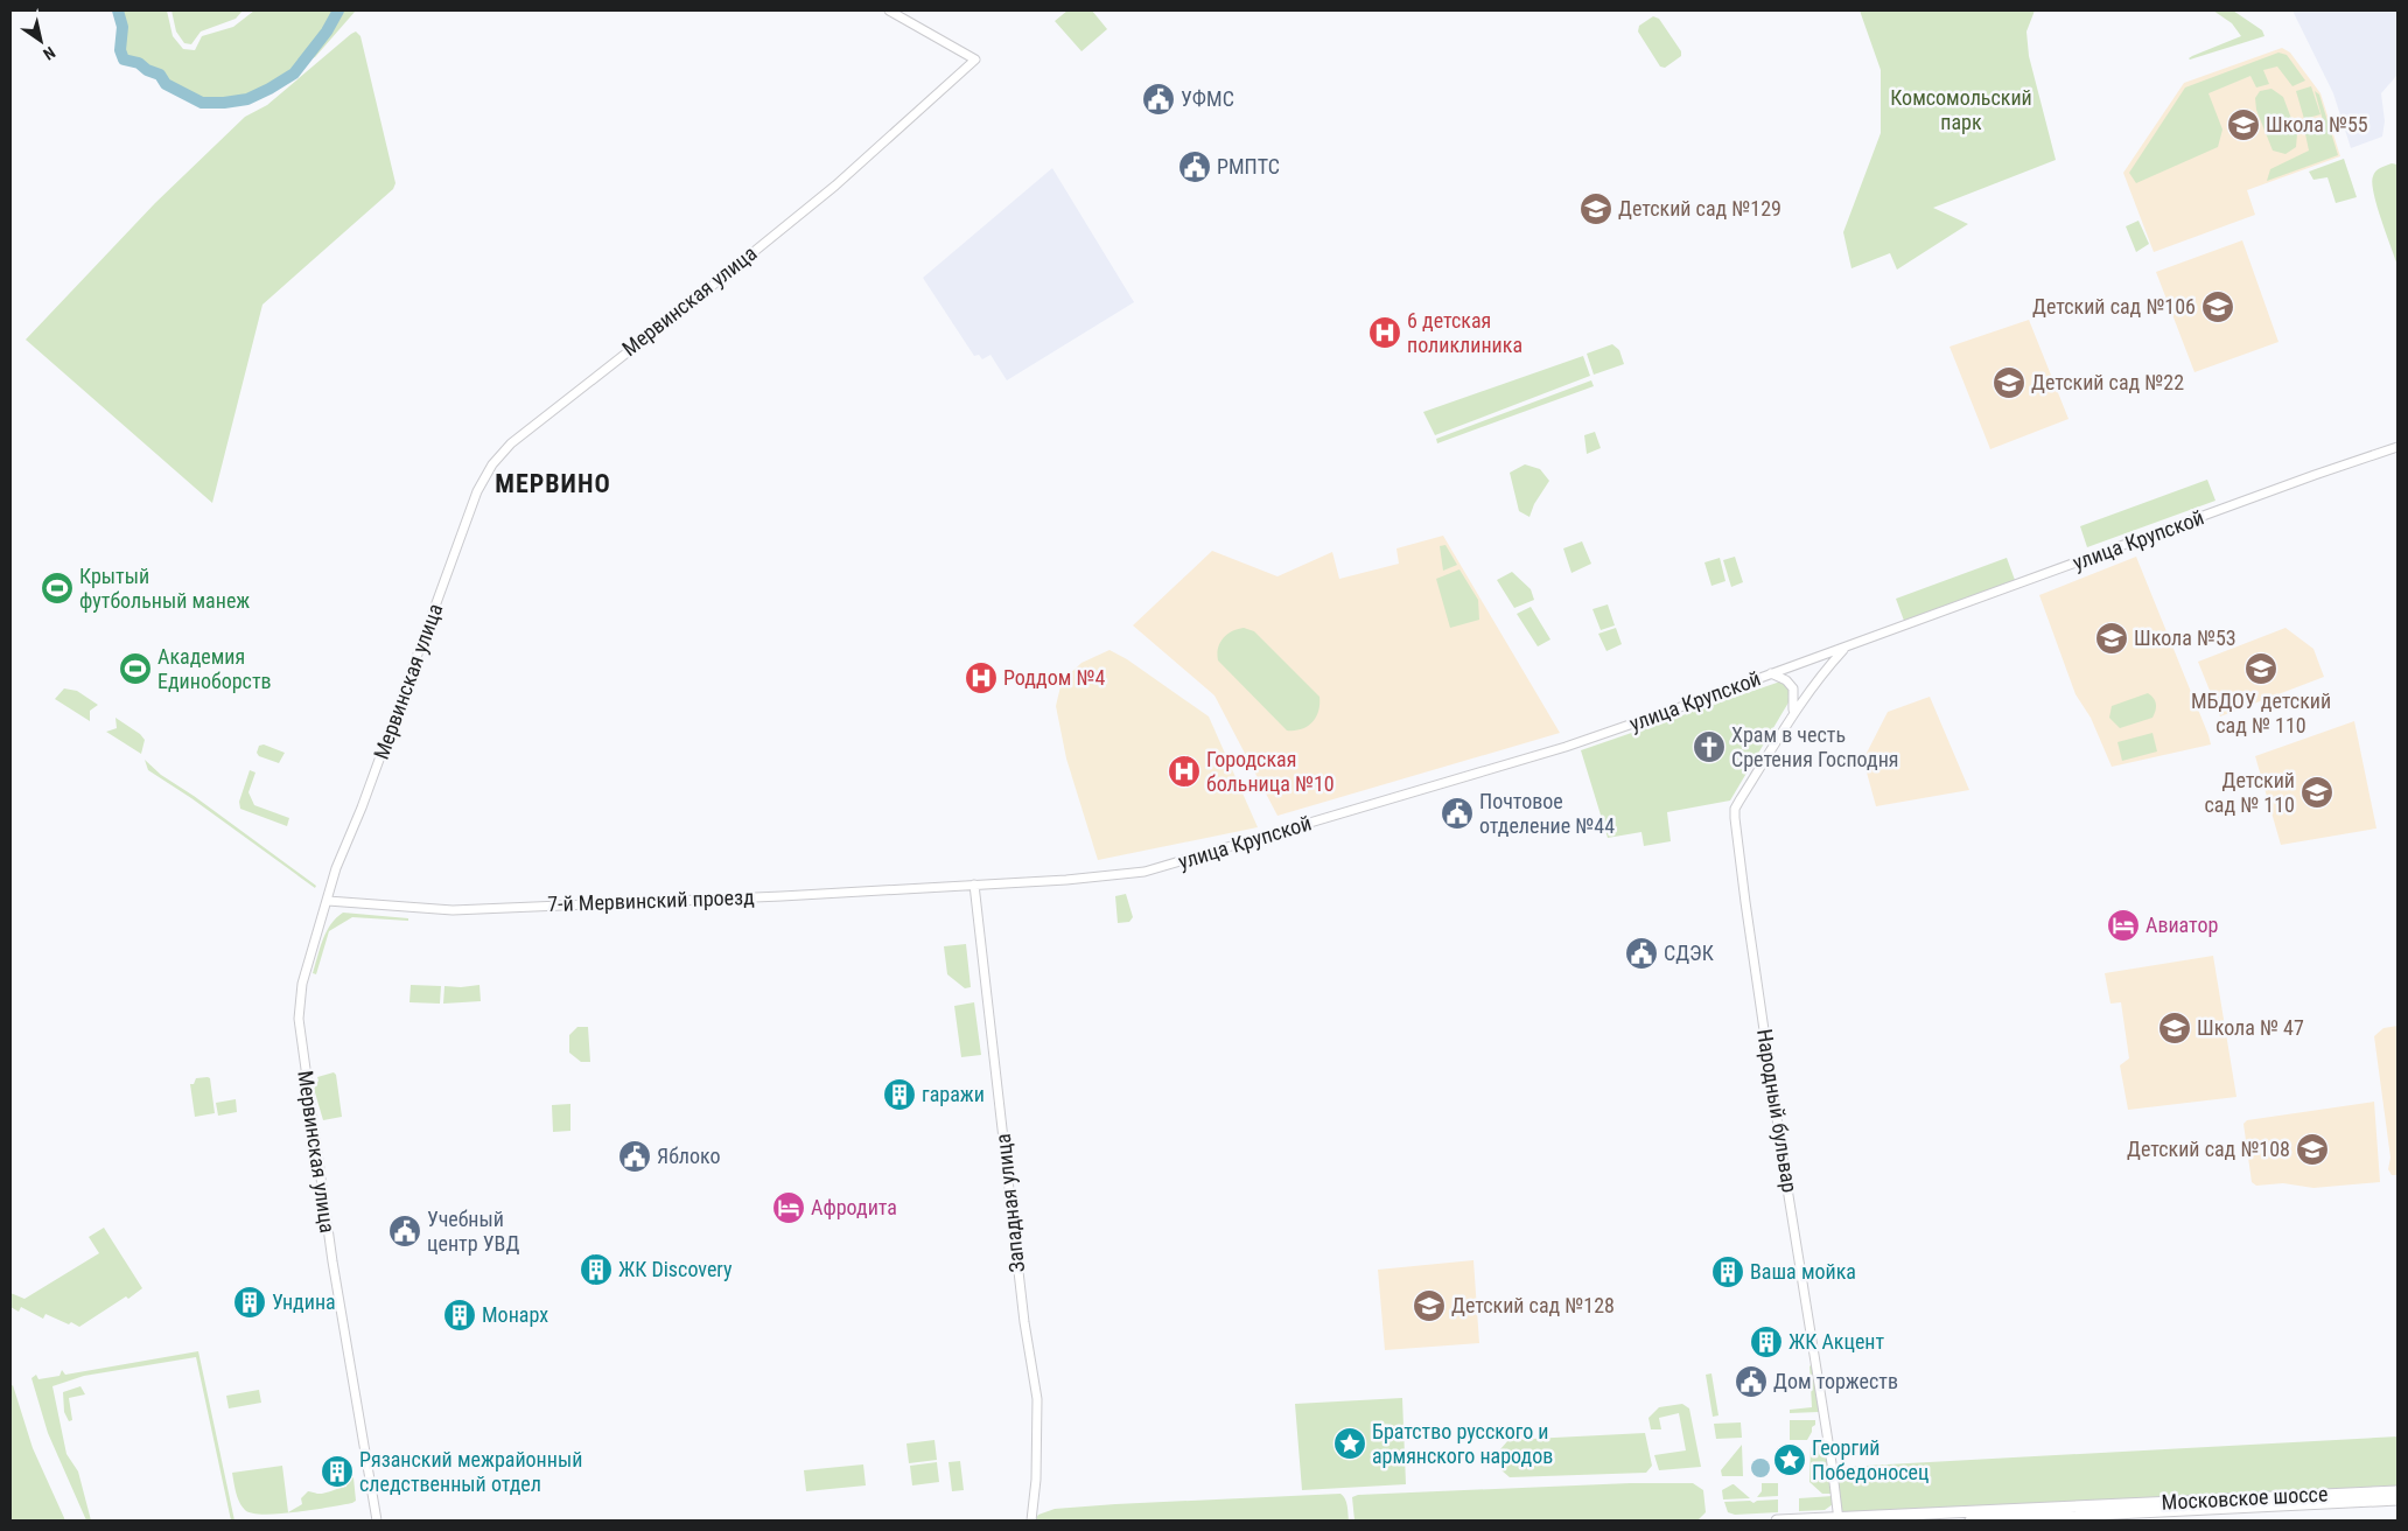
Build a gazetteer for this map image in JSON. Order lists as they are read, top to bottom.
{
  "streets": {
    "main road": ["Московское шоссе"],
    "street": [
      "Мервинская улица",
      "улица Крупской",
      "7-й Мервинский проезд",
      "Народный бульвар",
      "Западная улица"
    ]
  },
  "crossings": [
    ["Мервинская улица", "7-й Мервинский проезд"],
    ["улица Крупской", "7-й Мервинский проезд"],
    ["улица Крупской", "Народный бульвар"],
    ["улица Крупской", "Западная улица"],
    ["7-й Мервинский проезд", "Западная улица"],
    ["Народный бульвар", "Московское шоссе"]
  ],
  "districts": ["МЕРВИНО"],
  "parks": ["Комсомольский парк"],
  "places": {
    "public building": [
      "УФМС",
      "РМПТС",
      "Почтовое отделение №44",
      "СДЭК",
      "Яблоко",
      "Учебный центр УВД",
      "Дом торжеств"
    ],
    "school or university": [
      "Школа №55",
      "Детский сад №129",
      "Детский сад №106",
      "Детский сад №22",
      "Школа №53",
      "МБДОУ детский сад № 110",
      "Детский сад № 110",
      "Школа № 47",
      "Детский сад №108",
      "Детский сад №128"
    ],
    "hospital": ["6 детская поликлиника", "Роддом №4", "Городская больница №10"],
    "sports": ["Крытый футбольный манеж", "Академия Единоборств"],
    "church": ["Храм в честь Сретения Господня"],
    "hotel": ["Авиатор", "Афродита"],
    "building": [
      "гаражи",
      "ЖК Discovery",
      "Ваша мойка",
      "Ундина",
      "Монарх",
      "ЖК Акцент",
      "Рязанский межрайонный следственный отдел"
    ],
    "place": ["Братство русского и армянского народов", "Георгий Победоносец"]
  },
  "north": "bottom right"
}
